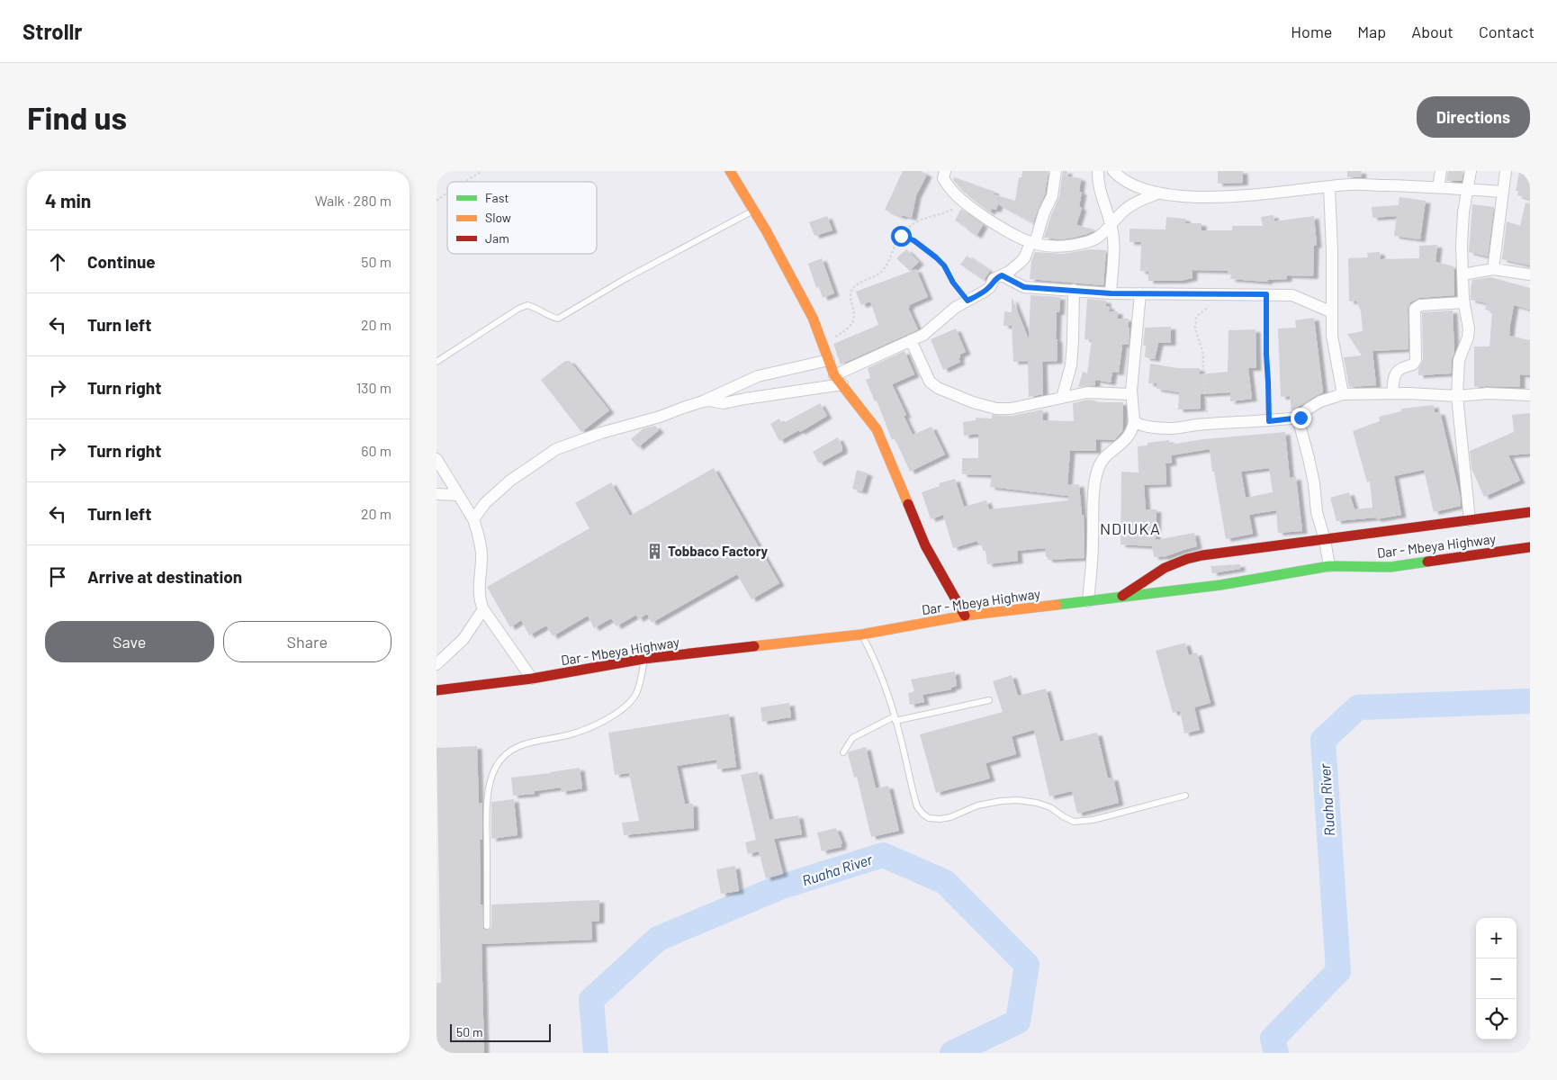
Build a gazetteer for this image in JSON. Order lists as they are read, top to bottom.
{
  "streets": {
    "main road": ["Dar - Mbeya Highway"]
  },
  "districts": ["NDIUKA"],
  "water": ["Ruaha River"],
  "places": {
    "building": ["Tobbaco Factory"]
  },
  "legend": ["Fast", "Slow", "Jam"],
  "scale_bar": "50 m",
  "page": {
    "header": "Strollr",
    "nav": [
      "Home",
      "Map",
      "About",
      "Contact"
    ],
    "buttons": [
      "Directions",
      ["Save", "Share"]
    ],
    "title": "Find us",
    "heading": ["4 min", "Walk · 280 m"],
    "list": [
      ["Continue", "50 m"],
      ["Turn left", "20 m"],
      ["Turn right", "130 m"],
      ["Turn right", "60 m"],
      ["Turn left", "20 m"],
      "Arrive at destination"
    ],
    "map_buttons": ["+", "−"],
    "scale": "50 m"
  }
}
